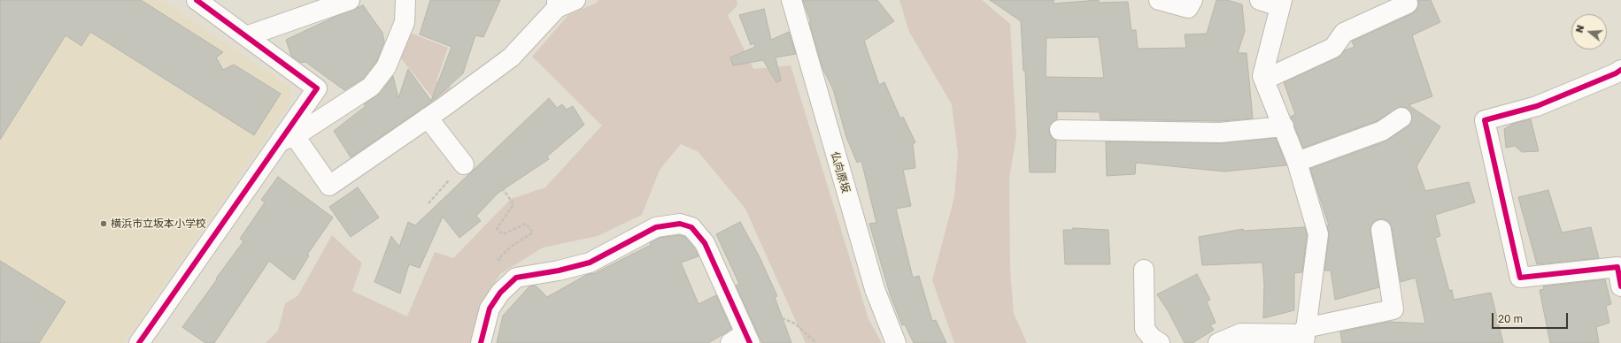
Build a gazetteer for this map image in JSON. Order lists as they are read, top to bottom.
{
  "streets": {
    "street": ["仏向原坂"]
  },
  "places": ["横浜市立坂本小学校"],
  "scale_bar": "20 m",
  "north": "left"
}
